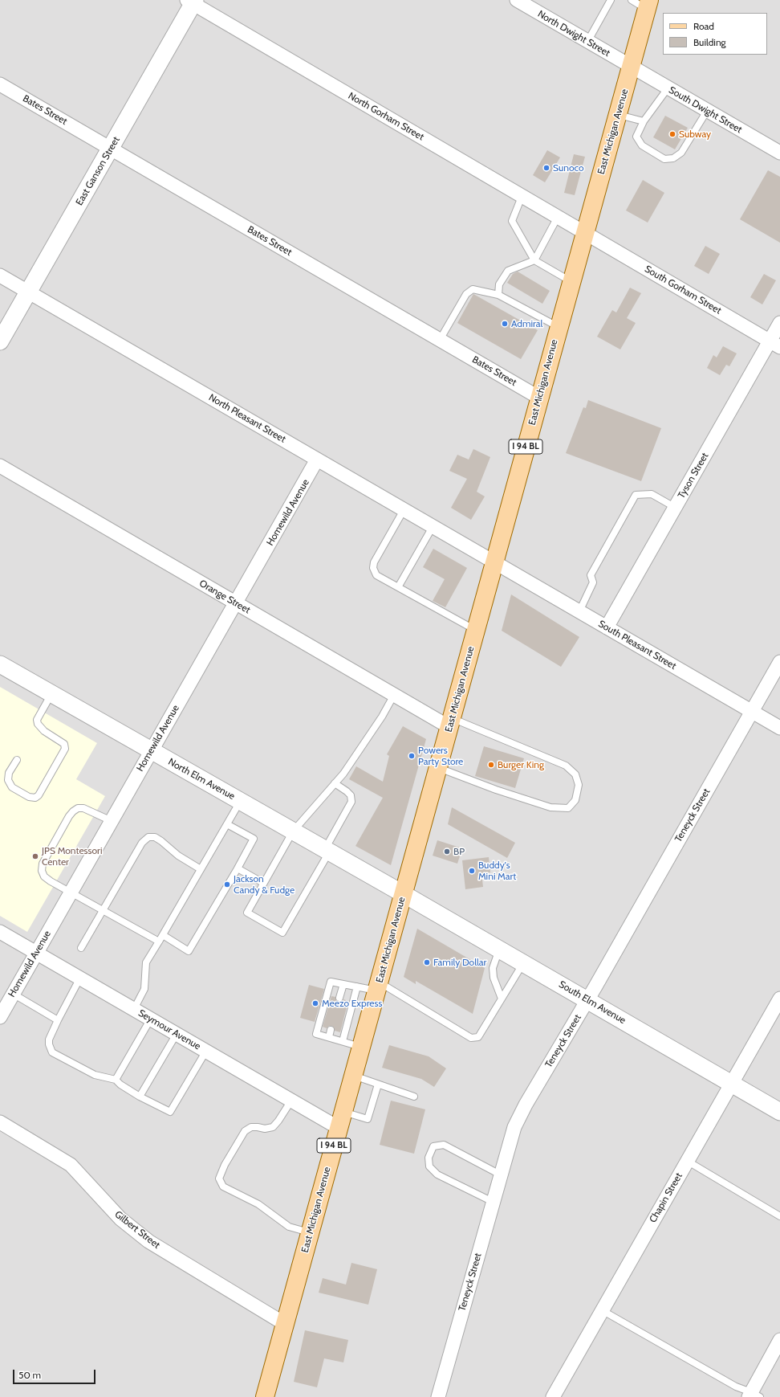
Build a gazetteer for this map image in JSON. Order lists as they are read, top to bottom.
{
  "streets": {
    "main road": ["East Michigan Avenue", "I 94 BL"],
    "street": [
      "North Dwight Street",
      "Bates Street",
      "South Dwight Street",
      "North Gorham Street",
      "East Ganson Street",
      "South Gorham Street",
      "North Pleasant Street",
      "Tyson Street",
      "Homewild Avenue",
      "Orange Street",
      "South Pleasant Street",
      "North Elm Avenue",
      "Teneyck Street",
      "South Elm Avenue",
      "Seymour Avenue",
      "Chapin Street",
      "Gilbert Street"
    ]
  },
  "crossings": [
    ["North Dwight Street", "South Dwight Street"],
    ["North Dwight Street", "East Michigan Avenue"],
    ["Bates Street", "East Michigan Avenue"],
    ["Bates Street", "East Ganson Street"],
    ["South Dwight Street", "East Michigan Avenue"],
    ["North Gorham Street", "East Michigan Avenue"],
    ["North Gorham Street", "East Ganson Street"],
    ["North Gorham Street", "South Gorham Street"],
    ["East Michigan Avenue", "South Gorham Street"],
    ["East Michigan Avenue", "North Pleasant Street"],
    ["East Michigan Avenue", "Orange Street"],
    ["East Michigan Avenue", "South Pleasant Street"],
    ["East Michigan Avenue", "North Elm Avenue"],
    ["East Michigan Avenue", "South Elm Avenue"],
    ["East Michigan Avenue", "Seymour Avenue"],
    ["East Michigan Avenue", "Gilbert Street"],
    ["East Ganson Street", "North Pleasant Street"],
    ["South Gorham Street", "Tyson Street"],
    ["North Pleasant Street", "Homewild Avenue"],
    ["North Pleasant Street", "South Pleasant Street"],
    ["Tyson Street", "South Pleasant Street"],
    ["Homewild Avenue", "Orange Street"],
    ["Homewild Avenue", "North Elm Avenue"],
    ["Homewild Avenue", "Seymour Avenue"],
    ["South Pleasant Street", "Teneyck Street"],
    ["North Elm Avenue", "South Elm Avenue"],
    ["Teneyck Street", "South Elm Avenue"],
    ["South Elm Avenue", "Chapin Street"]
  ],
  "places": [
    "Subway",
    "Sunoco",
    "Admiral",
    "Powers Party Store",
    "Burger King",
    "BP",
    "JPS Montessori Center",
    "Buddy's Mini Mart",
    "Jackson Candy & Fudge",
    "Family Dollar",
    "Meezo Express"
  ],
  "legend": ["Road", "Building"],
  "scale_bar": "50 m"
}
